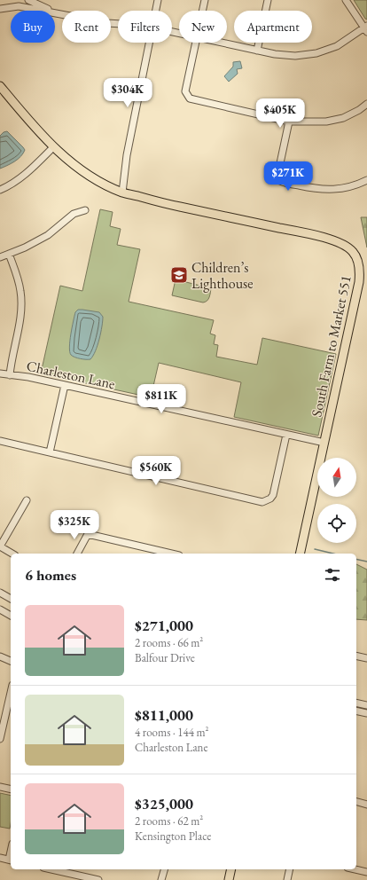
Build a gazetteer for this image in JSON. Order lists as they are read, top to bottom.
{
  "streets": {
    "main road": ["South Farm to Market 551"],
    "street": ["Charleston Lane"]
  },
  "crossings": [
    ["South Farm to Market 551", "Charleston Lane"]
  ],
  "places": {
    "school or university": ["Children’s Lighthouse"]
  },
  "north": "top",
  "page": {
    "chip": [
      "Buy",
      "Rent",
      "Filters",
      "New",
      "Apartment"
    ],
    "price": [
      "$304K",
      "$405K",
      "$271K",
      "$811K",
      "$560K",
      "$325K"
    ],
    "heading": "6 homes",
    "list": [
      {
        "name": "$271,000",
        "note": "2 rooms · 66 m² · Balfour Drive"
      },
      {
        "name": "$811,000",
        "note": "4 rooms · 144 m² · Charleston Lane"
      },
      {
        "name": "$325,000",
        "note": "2 rooms · 62 m² · Kensington Place"
      }
    ]
  }
}
